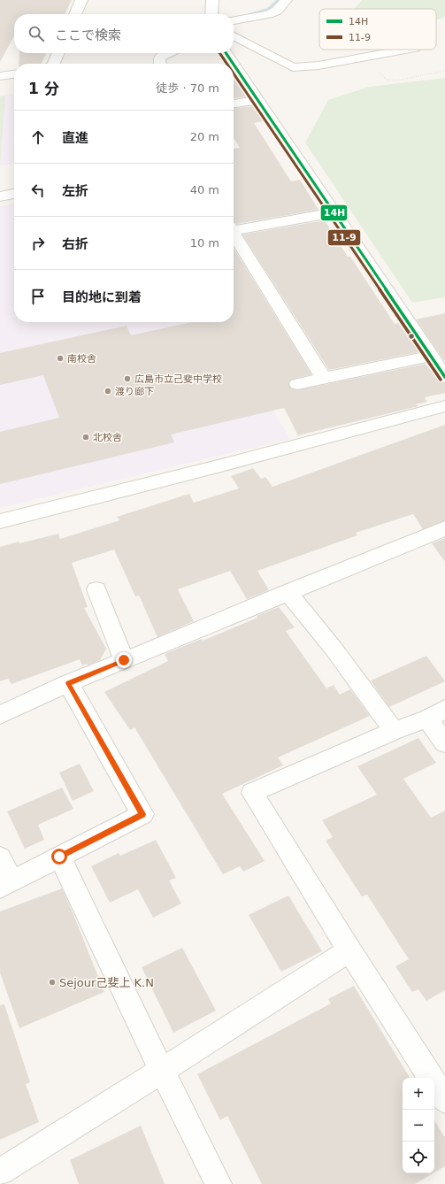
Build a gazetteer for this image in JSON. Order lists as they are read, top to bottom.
{
  "places": [
    "南校舎",
    "広島市立己斐中学校",
    "渡り廊下",
    "北校舎",
    "Sejour己斐上 K.N"
  ],
  "lines": ["transit line 14H", "transit line 11-9"],
  "legend": ["14H", "11-9"],
  "page": {
    "search": "ここで検索",
    "heading": ["1 分", "徒歩 · 70 m"],
    "list": [
      ["直進", "20 m"],
      ["左折", "40 m"],
      ["右折", "10 m"],
      "目的地に到着"
    ],
    "map_buttons": ["+", "−"]
  }
}
